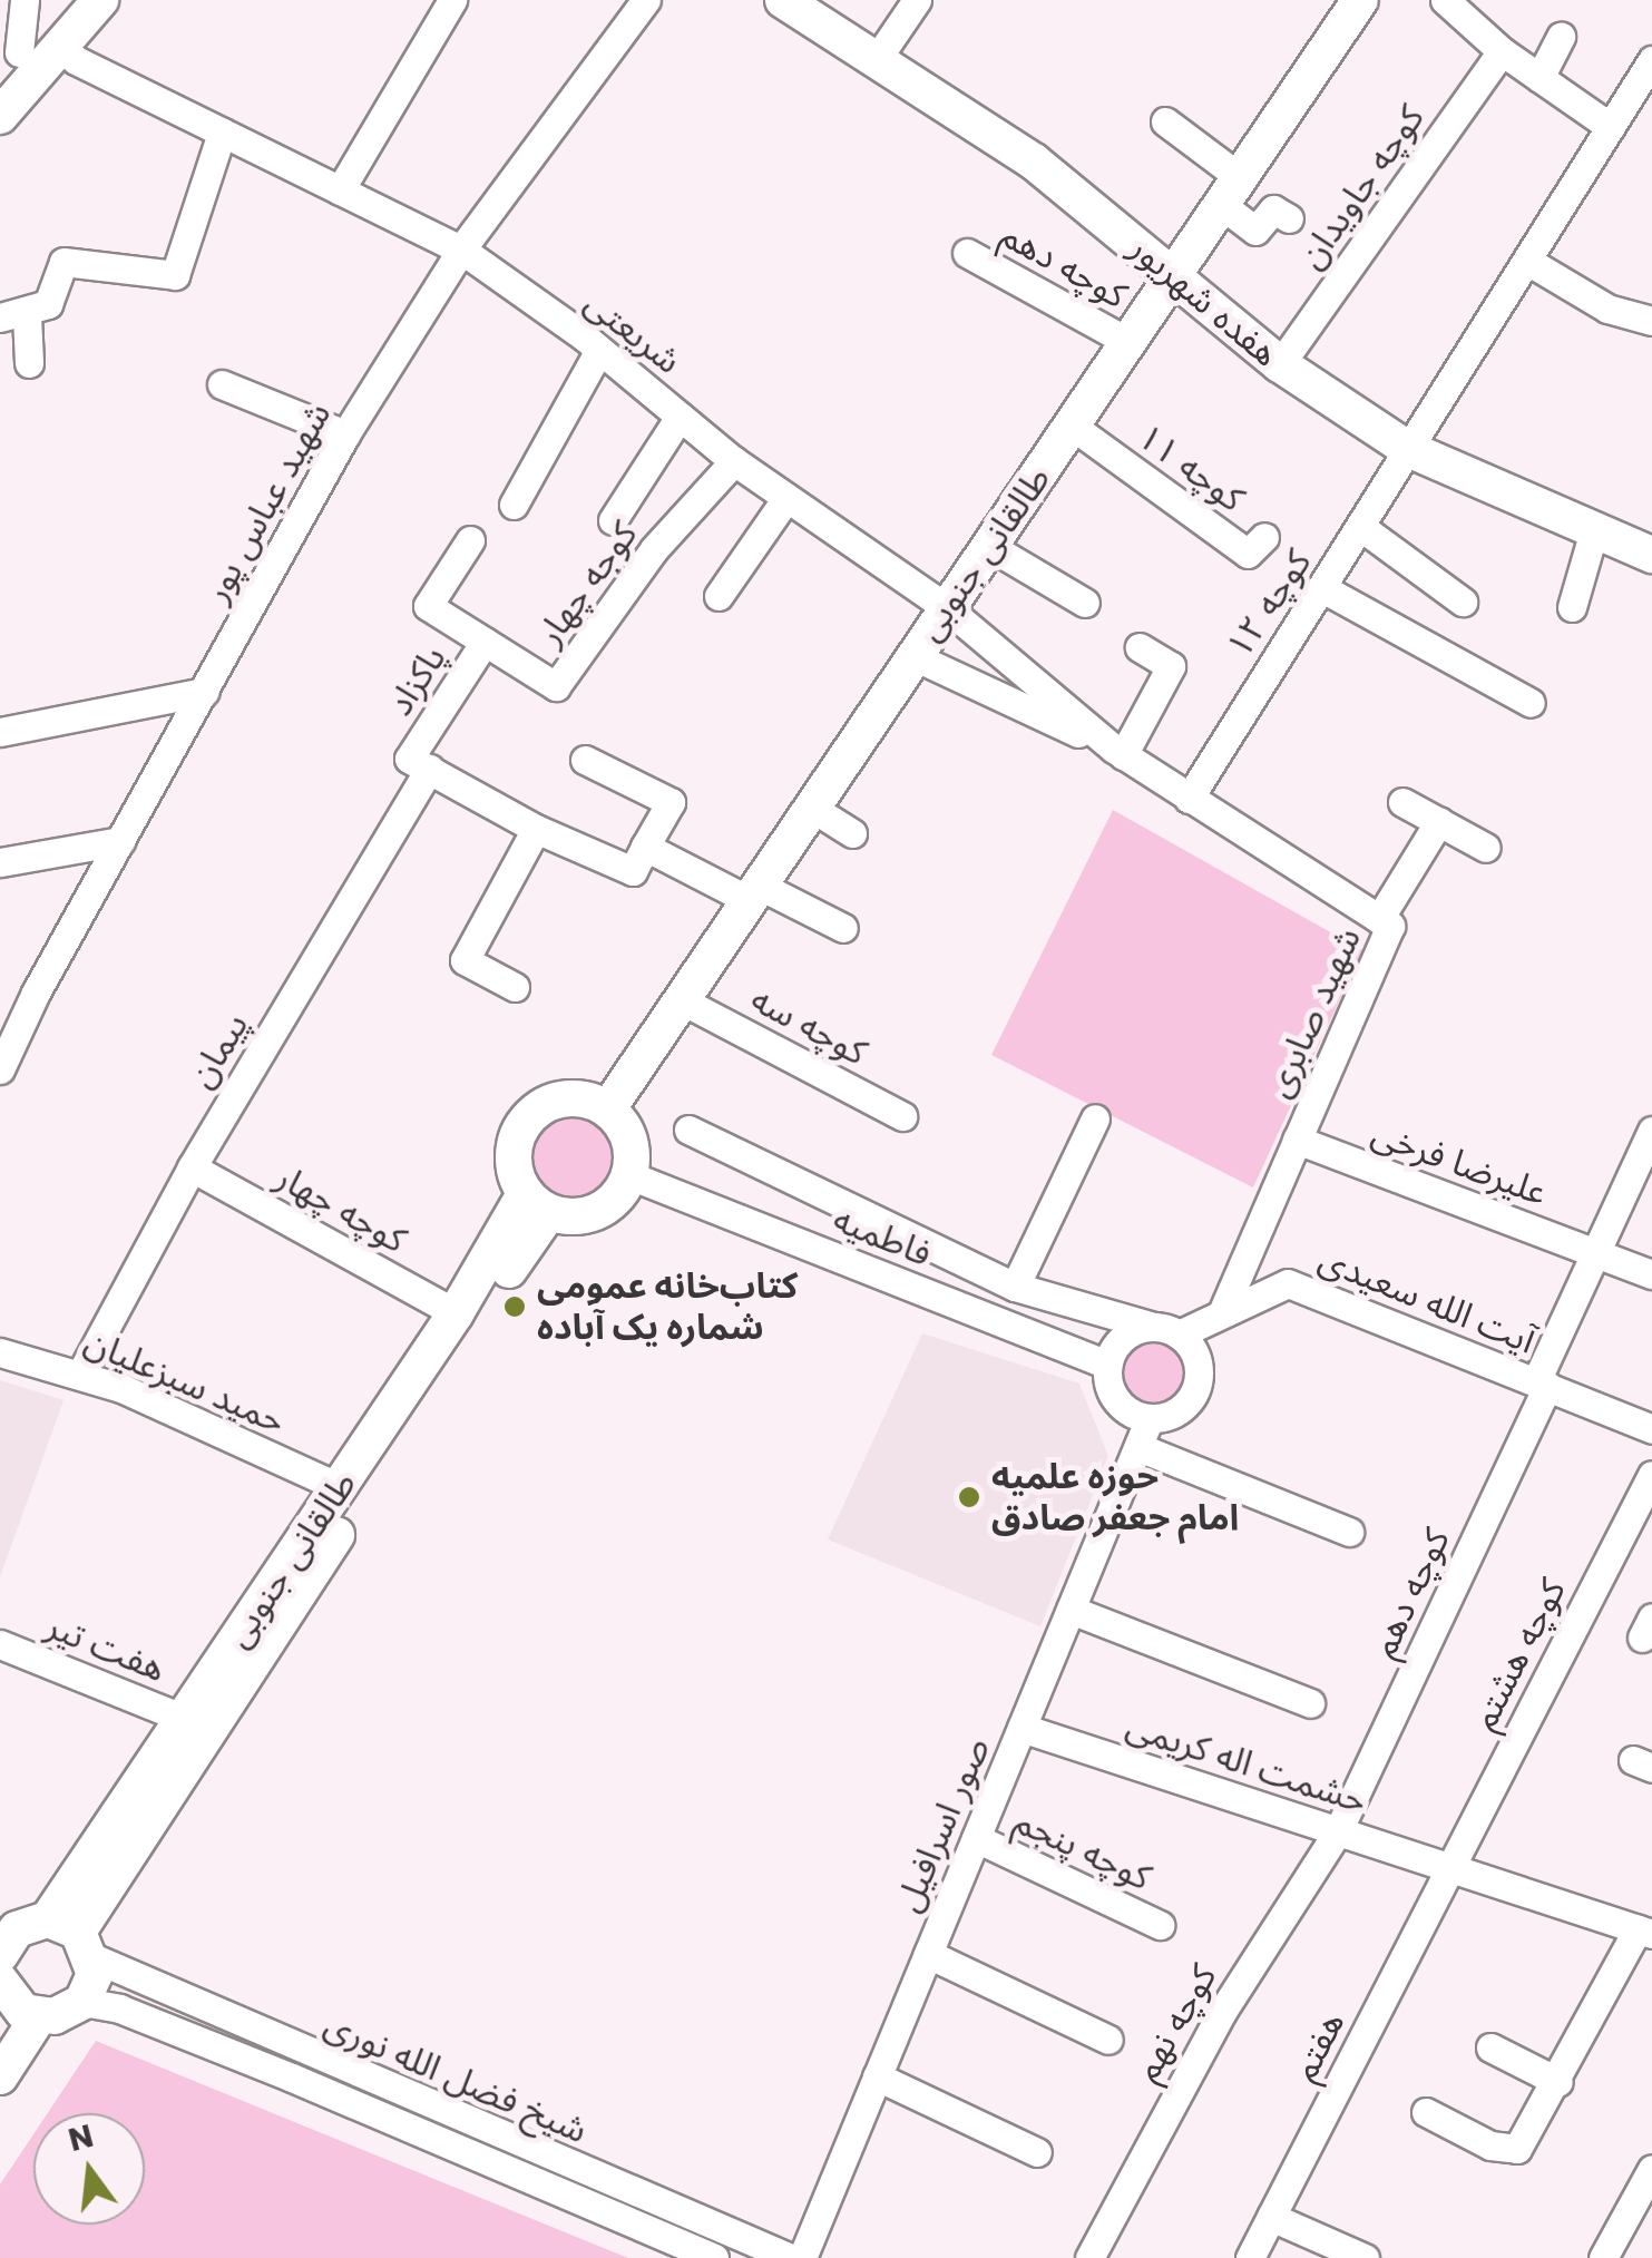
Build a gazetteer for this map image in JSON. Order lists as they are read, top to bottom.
{
  "streets": {
    "main road": ["هفده شهریور", "طالقانی جنوبی"],
    "street": [
      "کوچه جاویدان",
      "کوچه دهم",
      "شریعتی",
      "کوچه ۱۱",
      "شهید عباس پور",
      "کوجه چهار",
      "کوچه ۱۲",
      "پاکزاد",
      "شهید صابری",
      "کوچه سه",
      "پیمان",
      "علیرضا فرخی",
      "کوچه چهار",
      "فاطمیه",
      "آیت الله سعیدی",
      "حمید سبزعلیان",
      "هفت تیر",
      "کوچه هشتم",
      "حشمت اله کریمی",
      "صور اسرافیل",
      "کوچه پنجم",
      "کوچه نهم",
      "هفتم",
      "شیخ فضل الله نوری"
    ]
  },
  "crossings": [
    ["کوچه جاویدان", "هفده شهریور"],
    ["کوچه دهم", "طالقانی جنوبی"],
    ["کوچه دهم", "علیرضا فرخی"],
    ["کوچه دهم", "آیت الله سعیدی"],
    ["کوچه دهم", "حشمت اله کریمی"],
    ["کوچه دهم", "کوچه نهم"],
    ["هفده شهریور", "طالقانی جنوبی"],
    ["هفده شهریور", "کوچه ۱۲"],
    ["شریعتی", "شهید عباس پور"],
    ["شریعتی", "طالقانی جنوبی"],
    ["شریعتی", "کوجه چهار"],
    ["شریعتی", "شهید صابری"],
    ["کوچه ۱۱", "طالقانی جنوبی"],
    ["طالقانی جنوبی", "کوچه سه"],
    ["طالقانی جنوبی", "کوچه چهار"],
    ["طالقانی جنوبی", "فاطمیه"],
    ["طالقانی جنوبی", "حمید سبزعلیان"],
    ["طالقانی جنوبی", "هفت تیر"],
    ["طالقانی جنوبی", "شیخ فضل الله نوری"],
    ["کوجه چهار", "پاکزاد"],
    ["کوچه ۱۲", "شهید صابری"],
    ["پاکزاد", "پیمان"],
    ["شهید صابری", "علیرضا فرخی"],
    ["شهید صابری", "آیت الله سعیدی"],
    ["پیمان", "کوچه چهار"],
    ["پیمان", "حمید سبزعلیان"],
    ["فاطمیه", "آیت الله سعیدی"],
    ["فاطمیه", "صور اسرافیل"],
    ["آیت الله سعیدی", "صور اسرافیل"],
    ["کوچه هشتم", "حشمت اله کریمی"],
    ["کوچه هشتم", "هفتم"],
    ["حشمت اله کریمی", "صور اسرافیل"],
    ["حشمت اله کریمی", "کوچه نهم"],
    ["حشمت اله کریمی", "هفتم"],
    ["صور اسرافیل", "کوچه پنجم"]
  ],
  "places": ["کتاب‌خانه عمومی شماره یک آباده", "حوزه علمیه امام جعفر صادق"],
  "north": "top"
}
